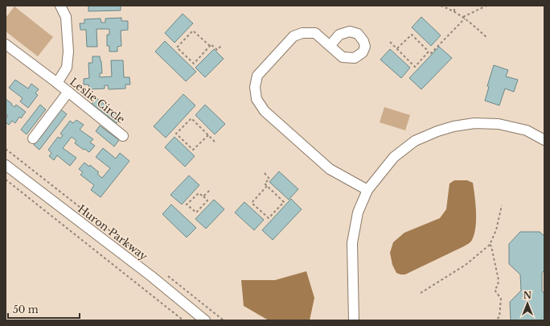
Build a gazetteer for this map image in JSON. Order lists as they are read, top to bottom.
{
  "streets": {
    "street": ["Leslie Circle", "Huron Parkway"]
  },
  "scale_bar": "50 m",
  "north": "top"
}
